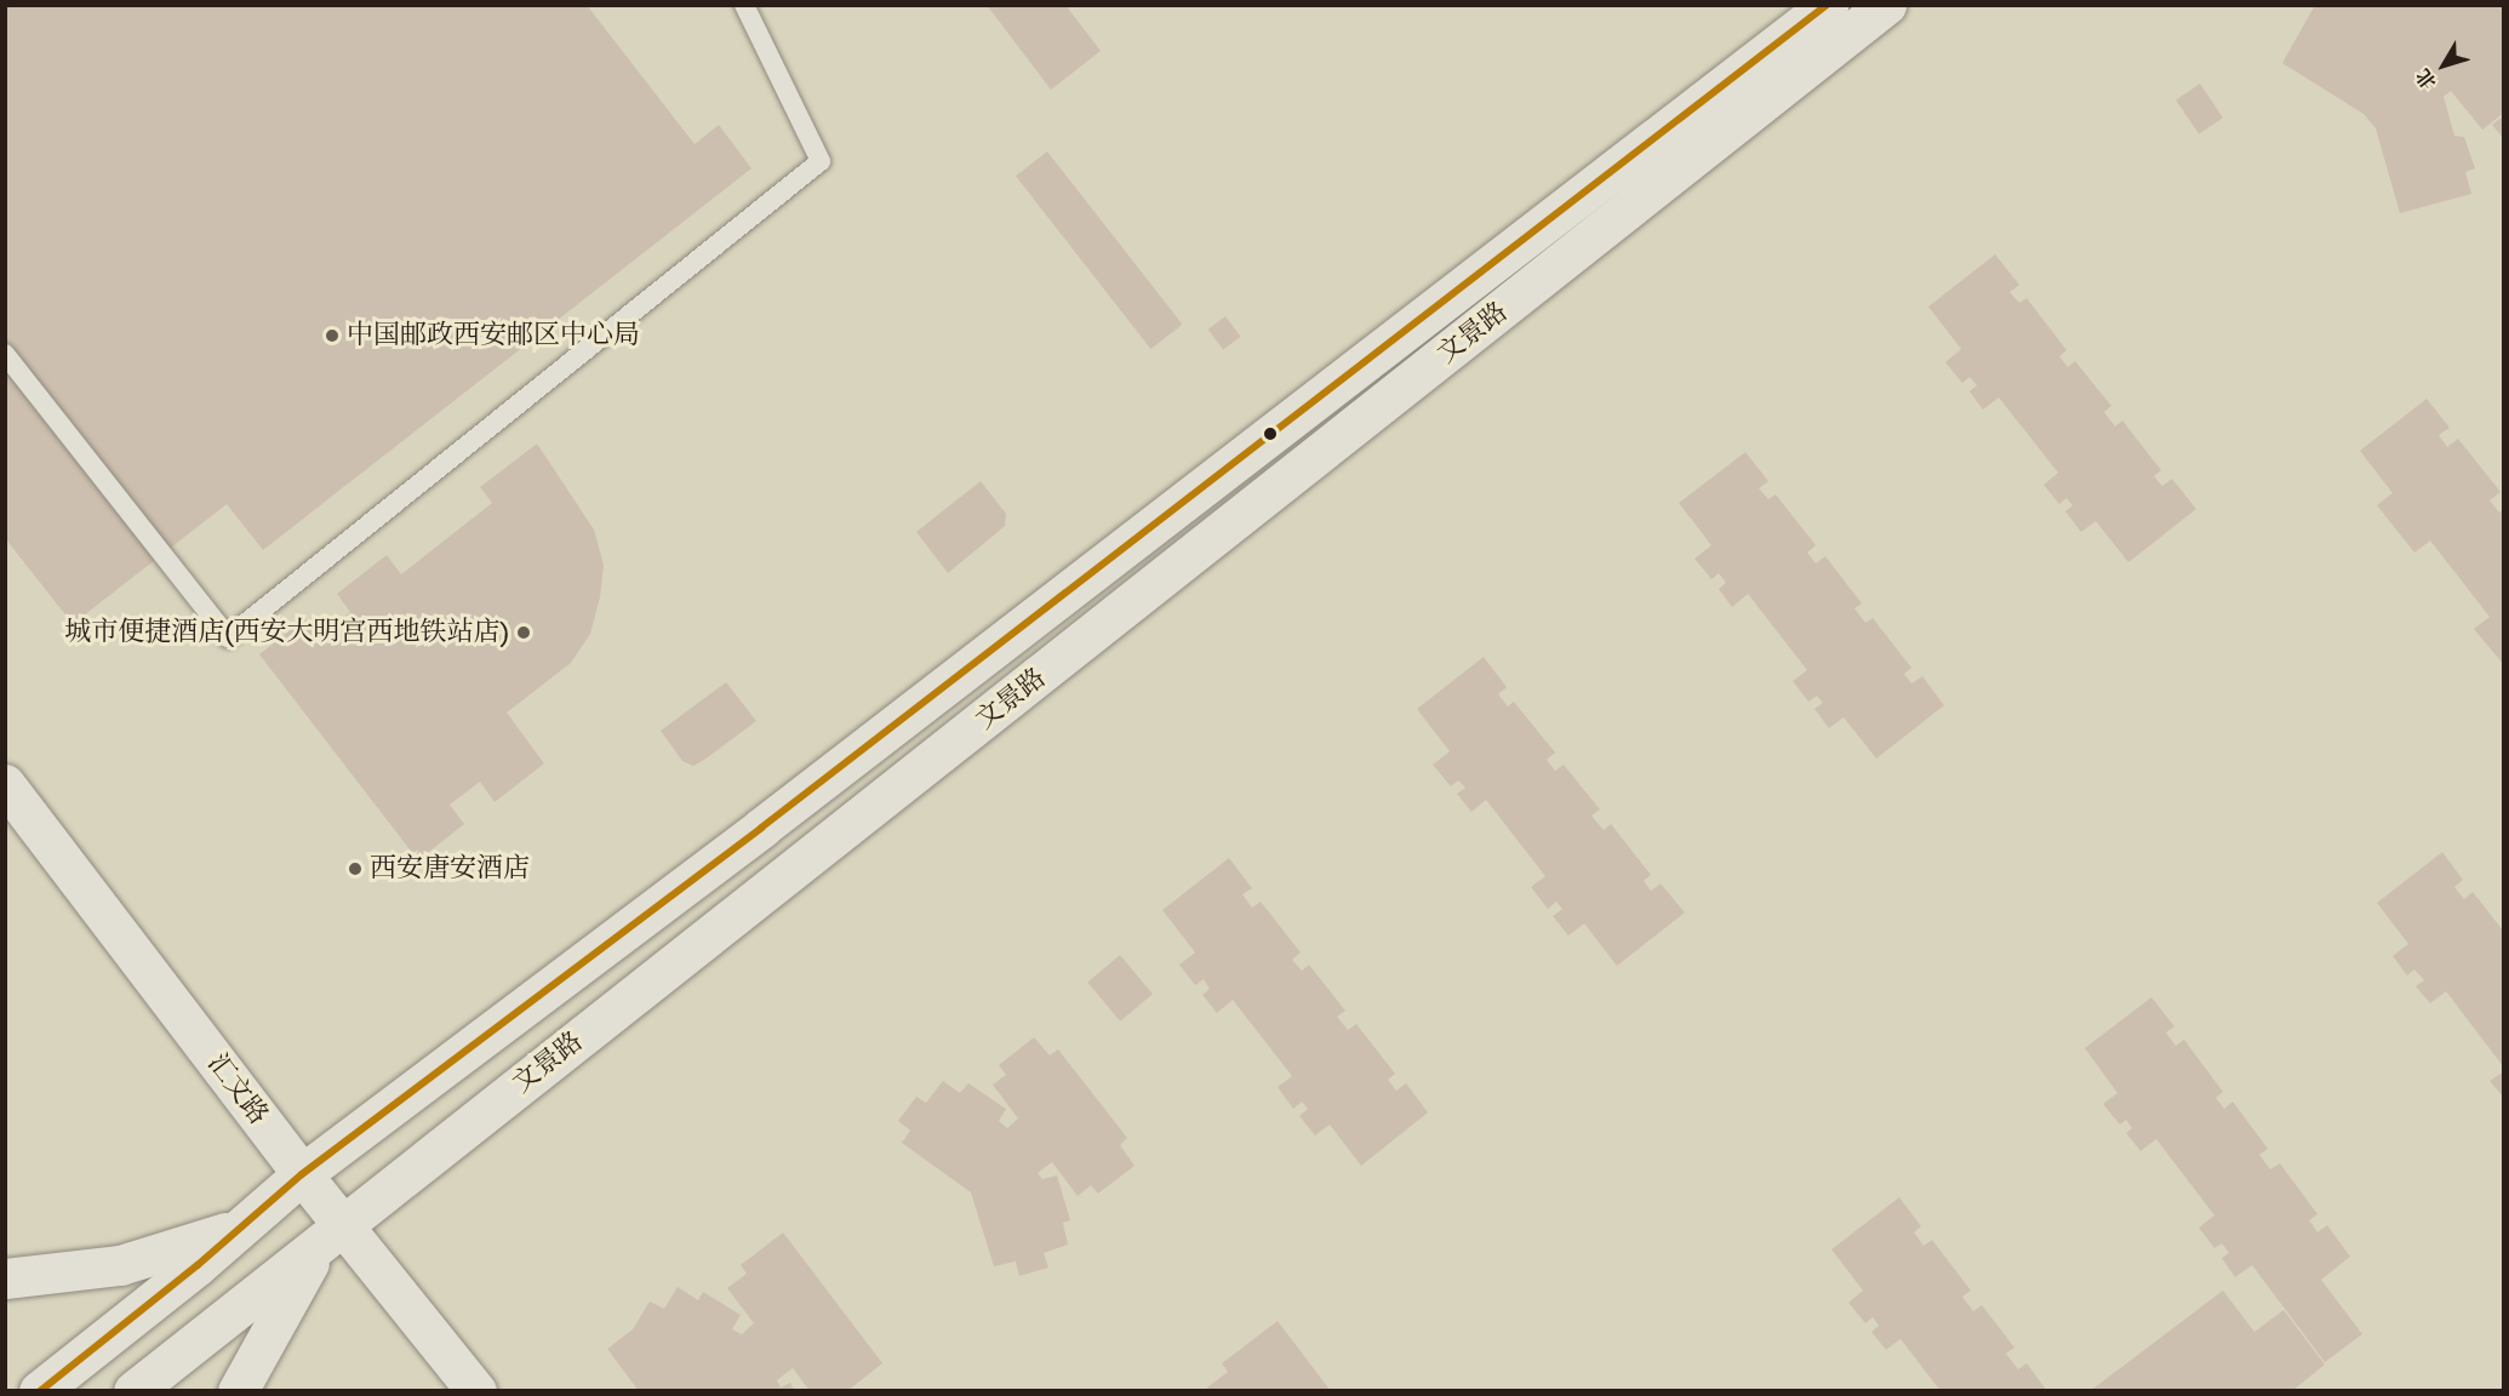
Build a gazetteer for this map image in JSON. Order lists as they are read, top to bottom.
{
  "streets": {
    "main road": ["文景路", "汇文路"]
  },
  "crossings": [
    ["文景路", "汇文路"]
  ],
  "places": ["中国邮政西安邮区中心局", "城市便捷酒店(西安大明宫西地铁站店)", "西安唐安酒店"],
  "north": "bottom left"
}
